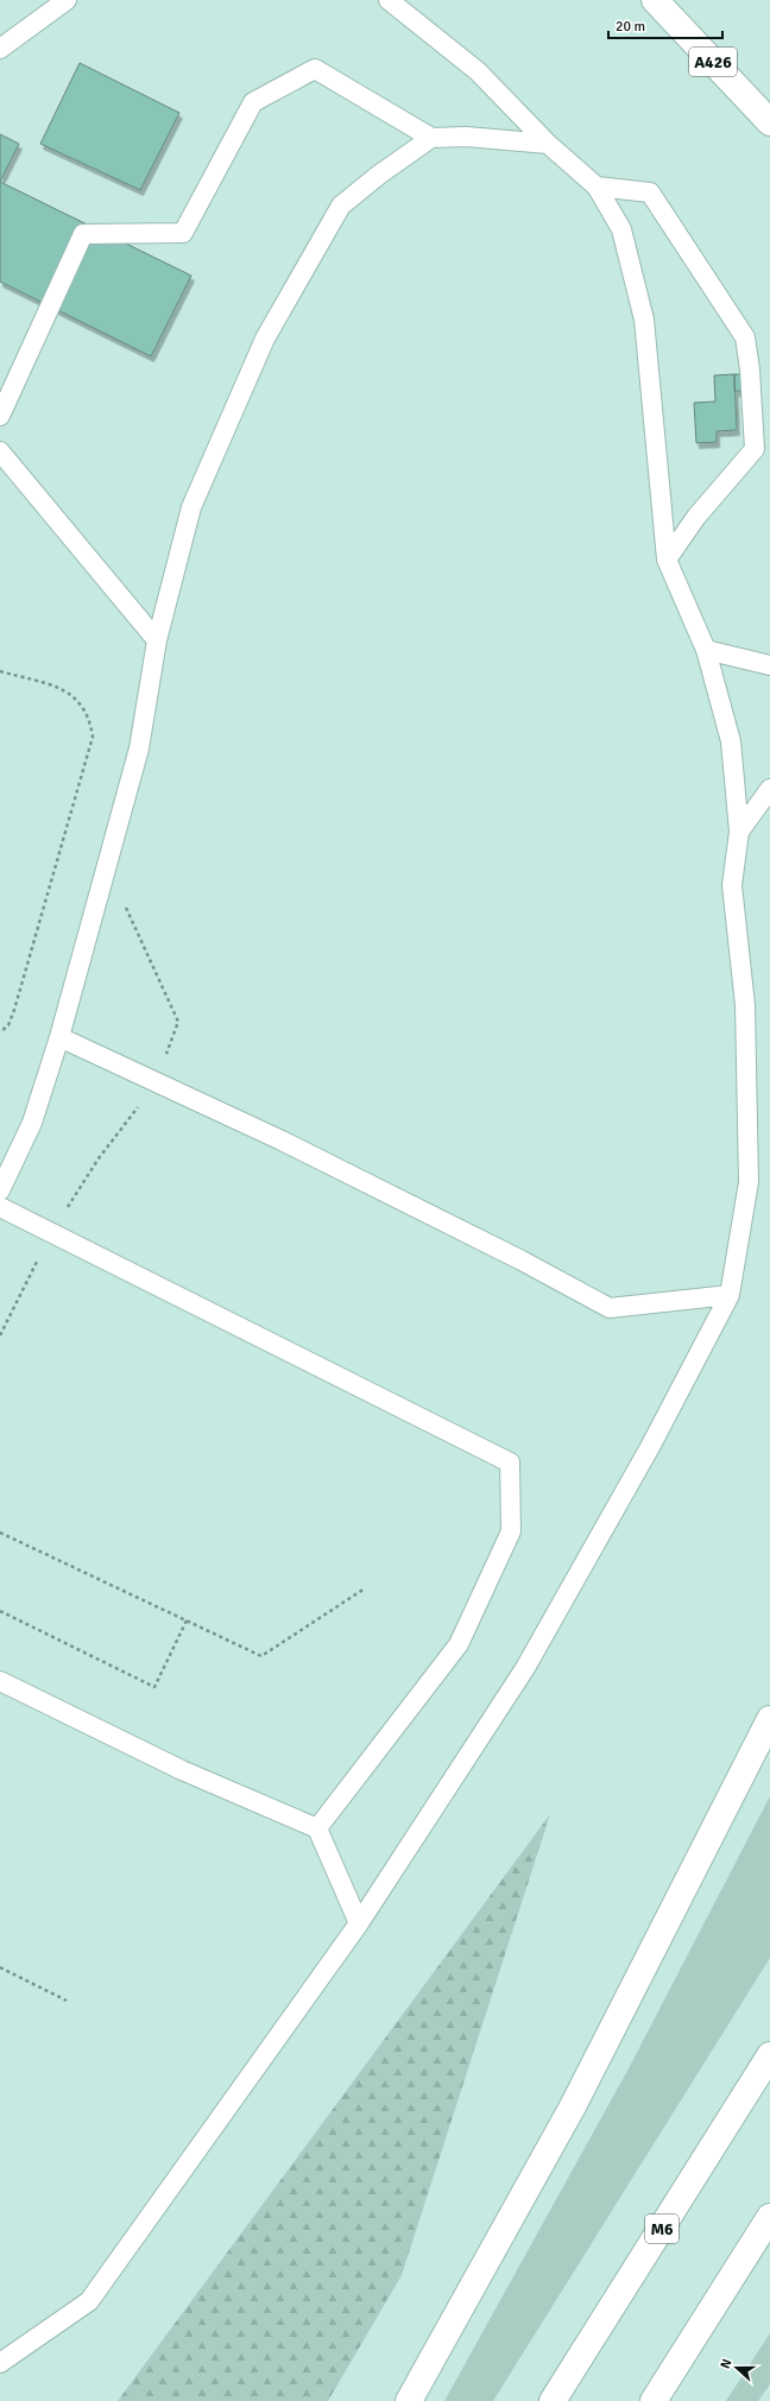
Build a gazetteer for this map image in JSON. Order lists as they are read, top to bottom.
{
  "streets": {
    "highway": ["A426", "M6"]
  },
  "scale_bar": "20 m",
  "north": "left"
}
